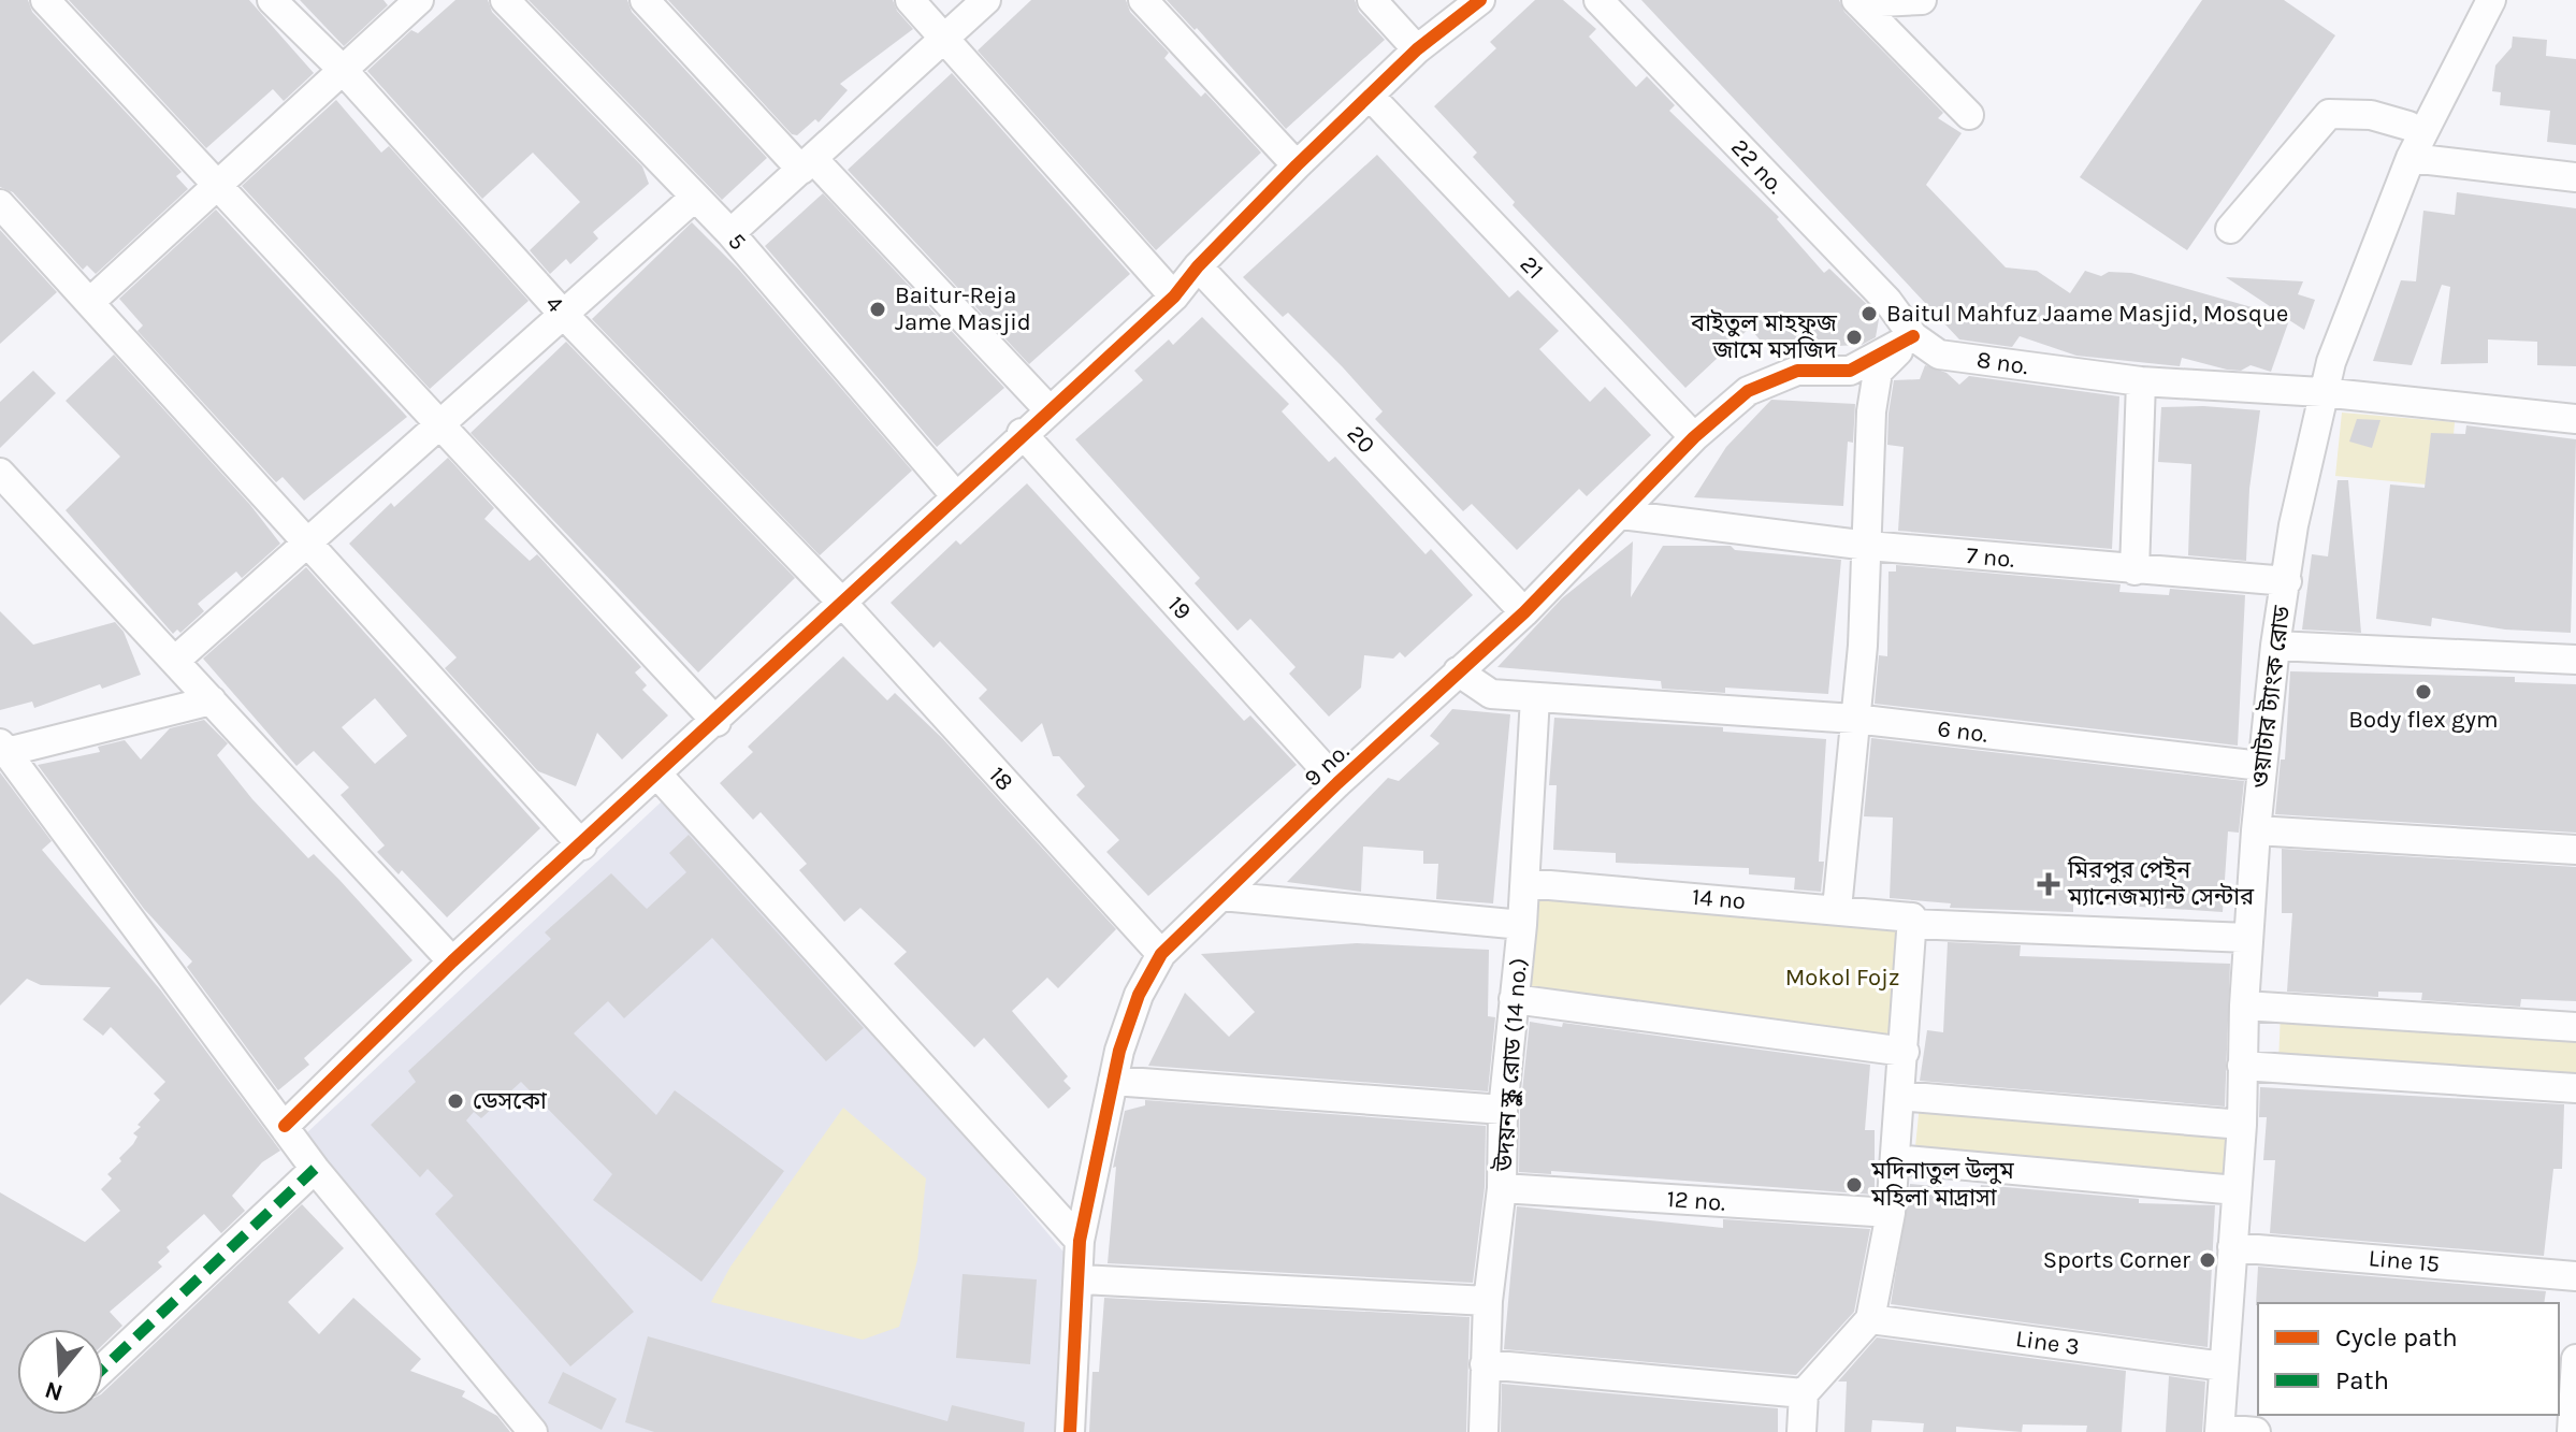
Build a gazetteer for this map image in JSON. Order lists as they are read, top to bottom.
{
  "streets": {
    "street": [
      "22 no.",
      "5",
      "21",
      "4",
      "8 no.",
      "20",
      "7 no.",
      "19",
      "ওয়াটার ট্যাংক রোড",
      "6 no.",
      "9 no.",
      "18",
      "14 no",
      "উদয়ন স্কুল রোড (14 no.)",
      "12 no.",
      "Line 15",
      "Line 3"
    ]
  },
  "crossings": [
    ["22 no.", "8 no."],
    ["22 no.", "9 no."],
    ["21", "9 no."],
    ["4", "18"],
    ["8 no.", "ওয়াটার ট্যাংক রোড"],
    ["8 no.", "9 no."],
    ["20", "9 no."],
    ["7 no.", "ওয়াটার ট্যাংক রোড"],
    ["19", "9 no."],
    ["ওয়াটার ট্যাংক রোড", "6 no."],
    ["ওয়াটার ট্যাংক রোড", "14 no"],
    ["ওয়াটার ট্যাংক রোড", "Line 15"],
    ["ওয়াটার ট্যাংক রোড", "Line 3"],
    ["6 no.", "উদয়ন স্কুল রোড (14 no.)"],
    ["9 no.", "18"],
    ["14 no", "উদয়ন স্কুল রোড (14 no.)"],
    ["উদয়ন স্কুল রোড (14 no.)", "12 no."]
  ],
  "parks": ["Mokol Fojz"],
  "places": {
    "other": [
      "Baitur-Reja Jame Masjid",
      "Baitul Mahfuz Jaame Masjid, Mosque",
      "বাইতুল মাহফুজ জামে মসজিদ",
      "Body flex gym",
      "ডেসকো",
      "মদিনাতুল উলুম মহিলা মাদ্রাসা",
      "Sports Corner"
    ],
    "health": ["মিরপুর পেইন ম্যানেজম্যান্ট সেন্টার"]
  },
  "legend": ["Cycle path", "Path"],
  "north": "bottom"
}
